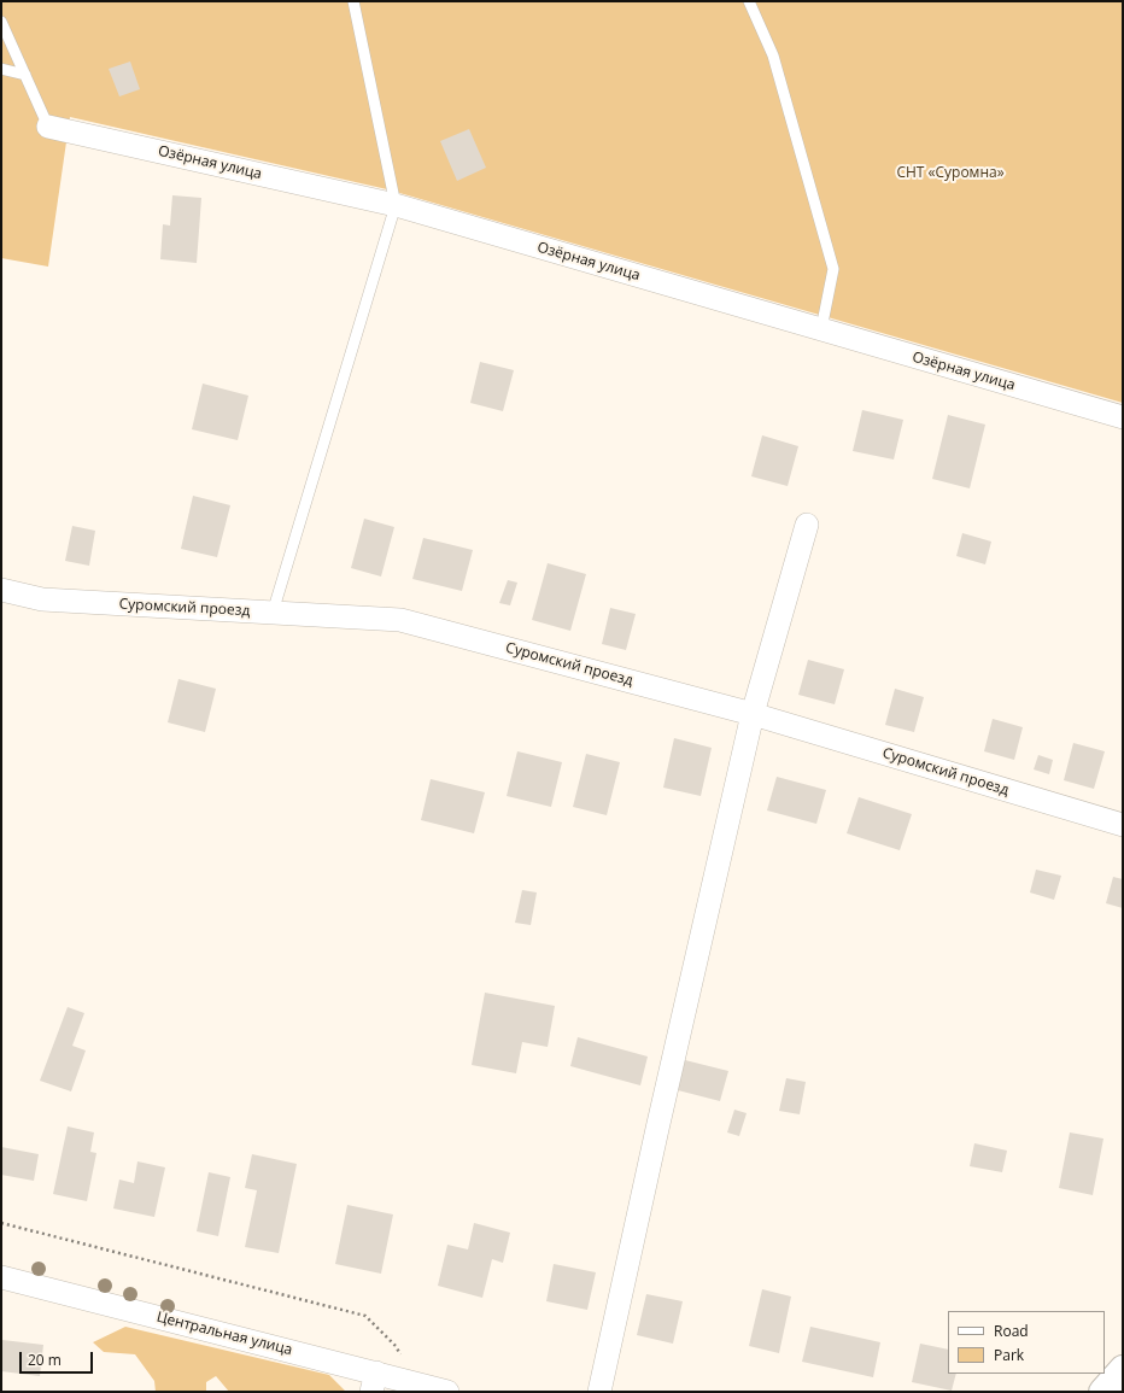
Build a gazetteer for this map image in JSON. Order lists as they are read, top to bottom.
{
  "streets": {
    "street": ["Озёрная улица", "Суромский проезд", "Центральная улица"]
  },
  "parks": ["СНТ «Суромна»"],
  "legend": ["Road", "Park"],
  "scale_bar": "20 m"
}
